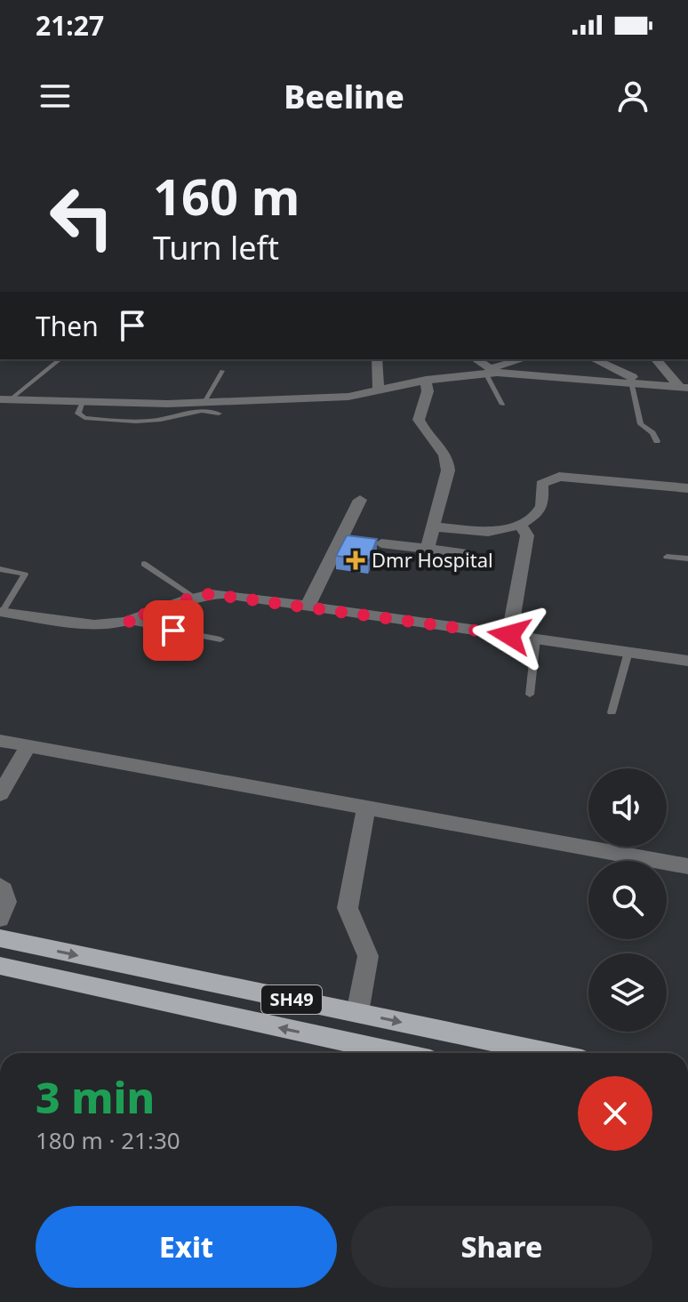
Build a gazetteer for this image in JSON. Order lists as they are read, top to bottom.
{
  "streets": {
    "main road": ["SH49"]
  },
  "places": {
    "health": ["Dmr Hospital"]
  },
  "page": {
    "status": "21:27",
    "header": "Beeline",
    "turn": ["160 m", "Turn left"],
    "then": "Then",
    "heading": ["3 min", "180 m · 21:30"],
    "buttons": ["Exit", "Share"]
  }
}
